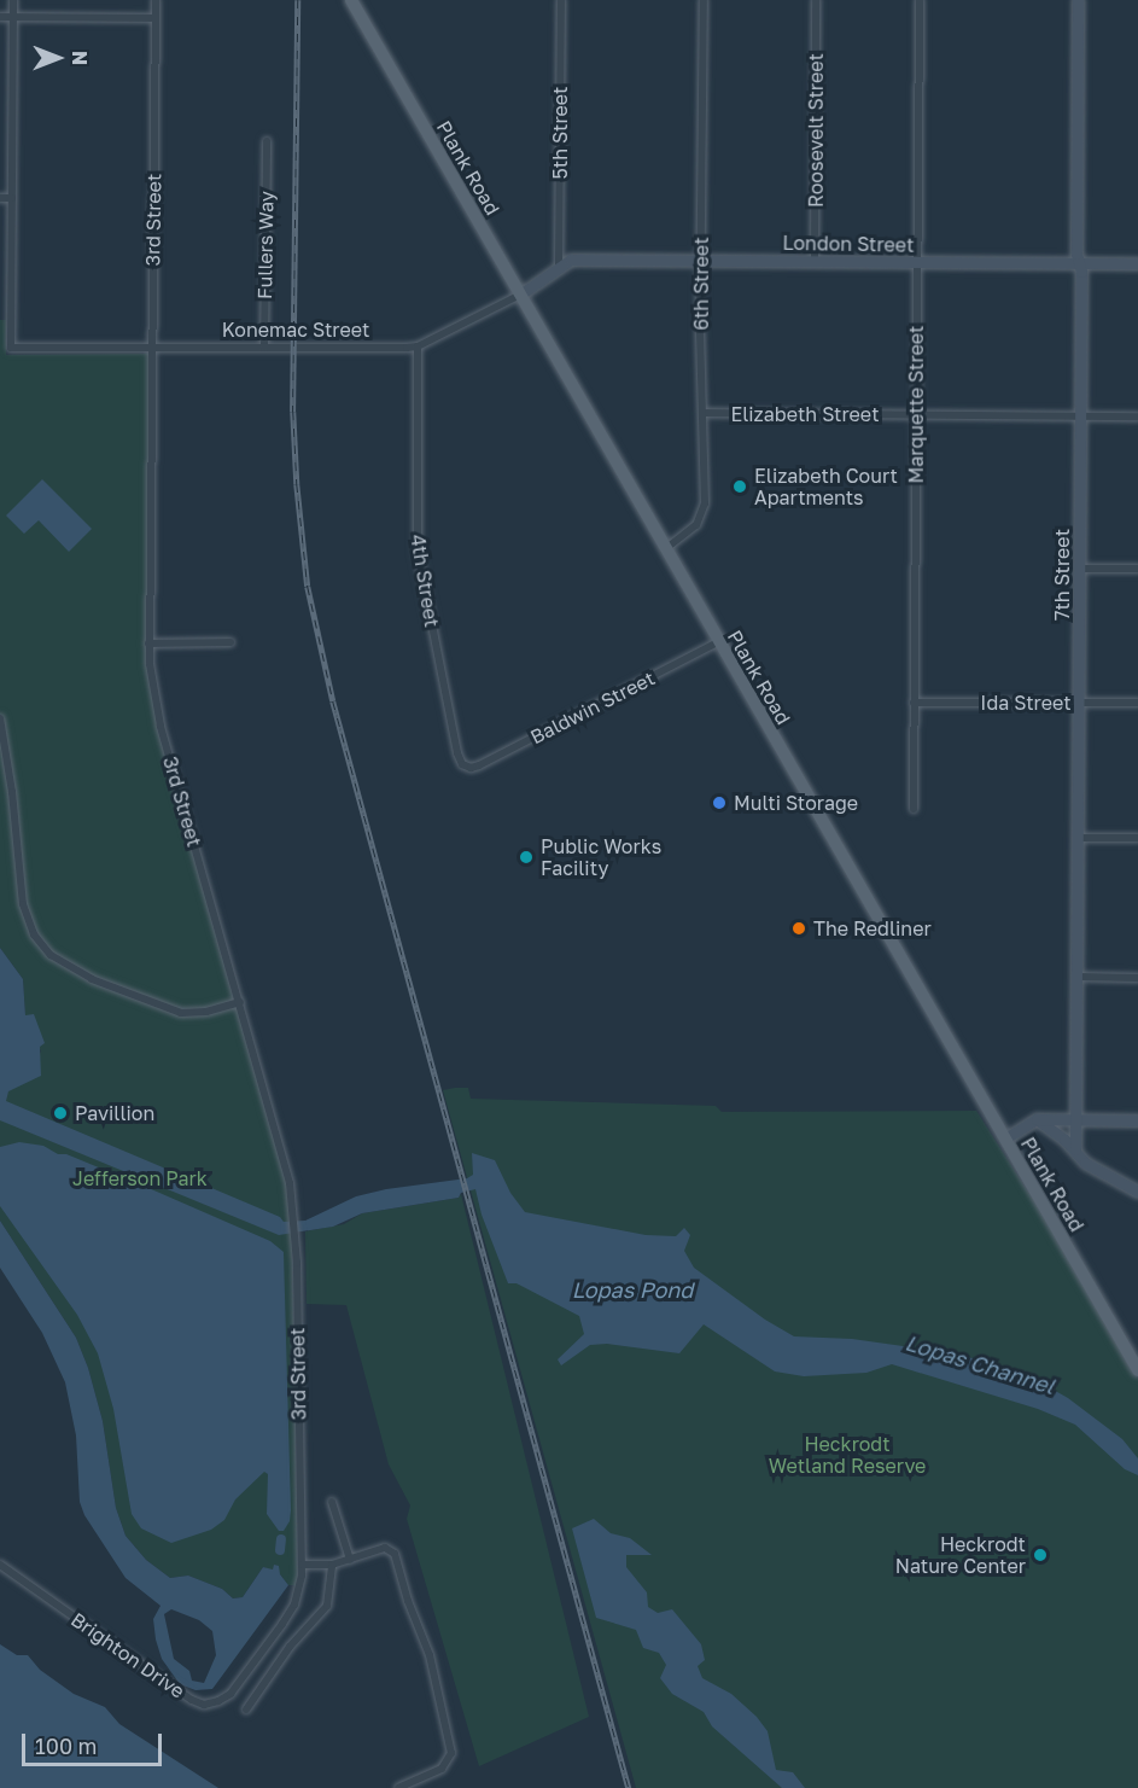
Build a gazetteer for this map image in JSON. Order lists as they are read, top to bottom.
{
  "streets": {
    "main road": ["Plank Road"],
    "street": [
      "Roosevelt Street",
      "5th Street",
      "3rd Street",
      "London Street",
      "Fullers Way",
      "6th Street",
      "Konemac Street",
      "Marquette Street",
      "Elizabeth Street",
      "7th Street",
      "4th Street",
      "Ida Street",
      "Baldwin Street",
      "Brighton Drive"
    ]
  },
  "crossings": [
    ["Roosevelt Street", "London Street"],
    ["5th Street", "London Street"],
    ["5th Street", "Konemac Street"],
    ["Plank Road", "6th Street"],
    ["Plank Road", "Konemac Street"],
    ["Plank Road", "Baldwin Street"],
    ["3rd Street", "Konemac Street"],
    ["3rd Street", "Brighton Drive"],
    ["London Street", "6th Street"],
    ["London Street", "Konemac Street"],
    ["London Street", "Marquette Street"],
    ["London Street", "7th Street"],
    ["Fullers Way", "Konemac Street"],
    ["6th Street", "Elizabeth Street"],
    ["Konemac Street", "4th Street"],
    ["Marquette Street", "Elizabeth Street"],
    ["Marquette Street", "Ida Street"],
    ["Elizabeth Street", "7th Street"],
    ["7th Street", "Ida Street"],
    ["4th Street", "Baldwin Street"]
  ],
  "water": ["Lopas Pond", "Lopas Channel"],
  "parks": ["Jefferson Park", "Heckrodt Wetland Reserve"],
  "places": [
    "Elizabeth Court Apartments",
    "Multi Storage",
    "Public Works Facility",
    "The Redliner",
    "Pavillion",
    "Heckrodt Nature Center"
  ],
  "scale_bar": "100 m",
  "north": "right"
}
